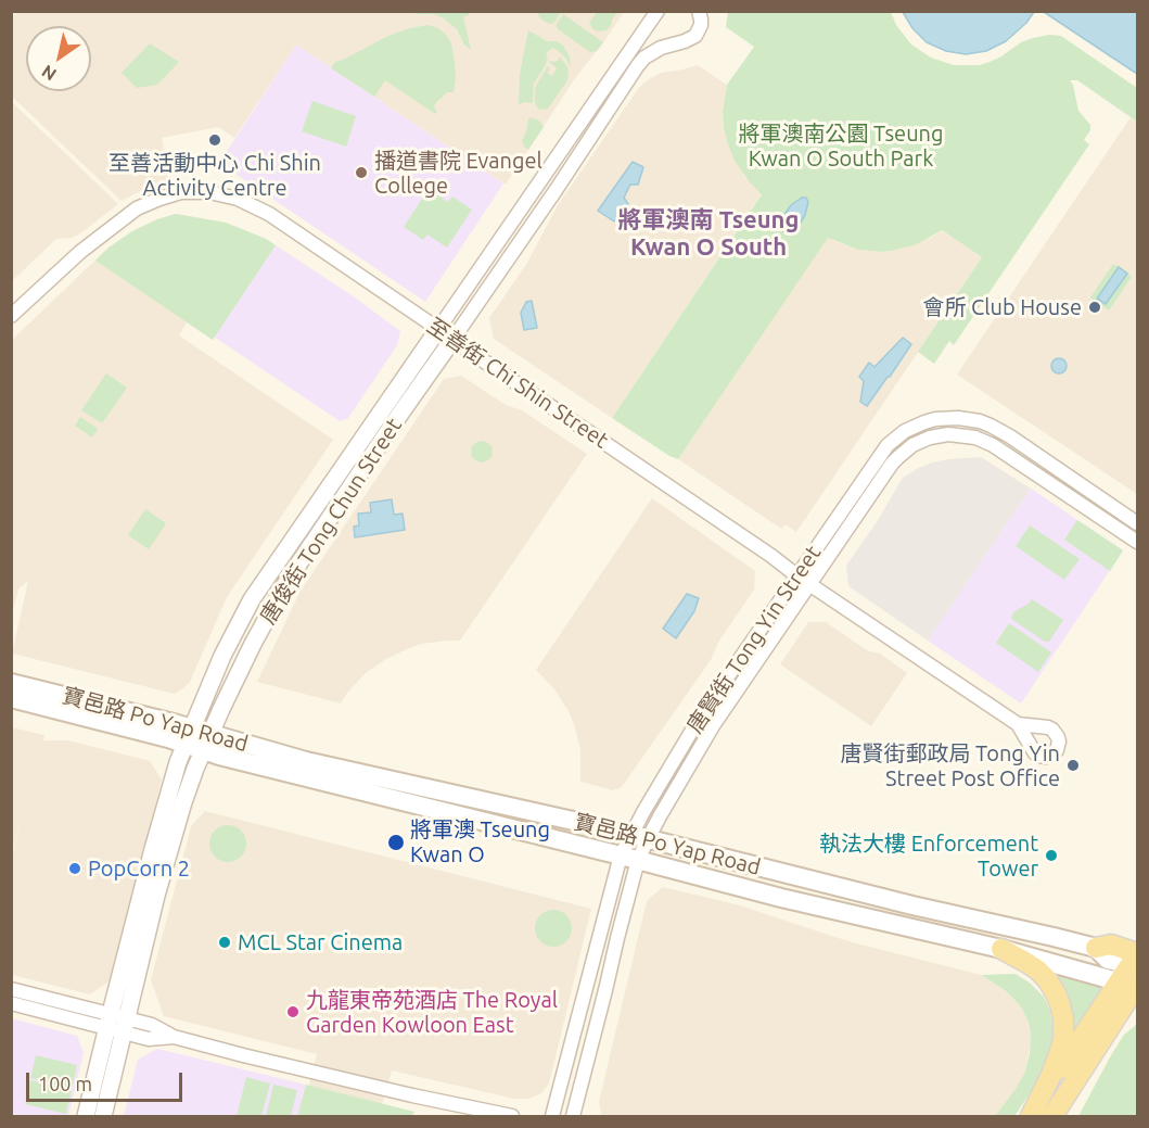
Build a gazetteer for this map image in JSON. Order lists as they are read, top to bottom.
{
  "streets": {
    "main road": ["寶邑路 Po Yap Road"],
    "street": ["至善街 Chi Shin Street", "唐俊街 Tong Chun Street", "唐賢街 Tong Yin Street"]
  },
  "crossings": [
    ["至善街 Chi Shin Street", "唐俊街 Tong Chun Street"],
    ["至善街 Chi Shin Street", "唐賢街 Tong Yin Street"],
    ["唐俊街 Tong Chun Street", "寶邑路 Po Yap Road"],
    ["唐賢街 Tong Yin Street", "寶邑路 Po Yap Road"]
  ],
  "districts": ["將軍澳南 Tseung Kwan O South"],
  "parks": ["將軍澳南公園 Tseung Kwan O South Park"],
  "places": [
    "至善活動中心 Chi Shin Activity Centre",
    "播道書院 Evangel College",
    "會所 Club House",
    "唐賢街郵政局 Tong Yin Street Post Office",
    "將軍澳 Tseung Kwan O",
    "執法大樓 Enforcement Tower",
    "PopCorn 2",
    "MCL Star Cinema",
    "九龍東帝苑酒店 The Royal Garden Kowloon East"
  ],
  "scale_bar": "100 m",
  "north": "bottom left"
}
